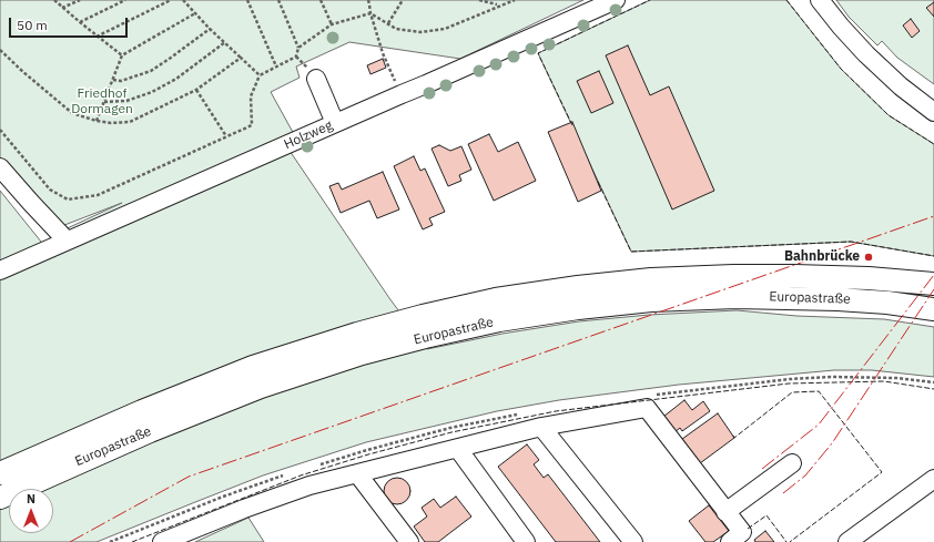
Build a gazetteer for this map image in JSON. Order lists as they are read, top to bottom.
{
  "streets": {
    "main road": ["Europastraße"],
    "street": ["Holzweg"]
  },
  "parks": ["Friedhof Dormagen"],
  "places": ["Bahnbrücke"],
  "scale_bar": "50 m",
  "north": "top"
}
